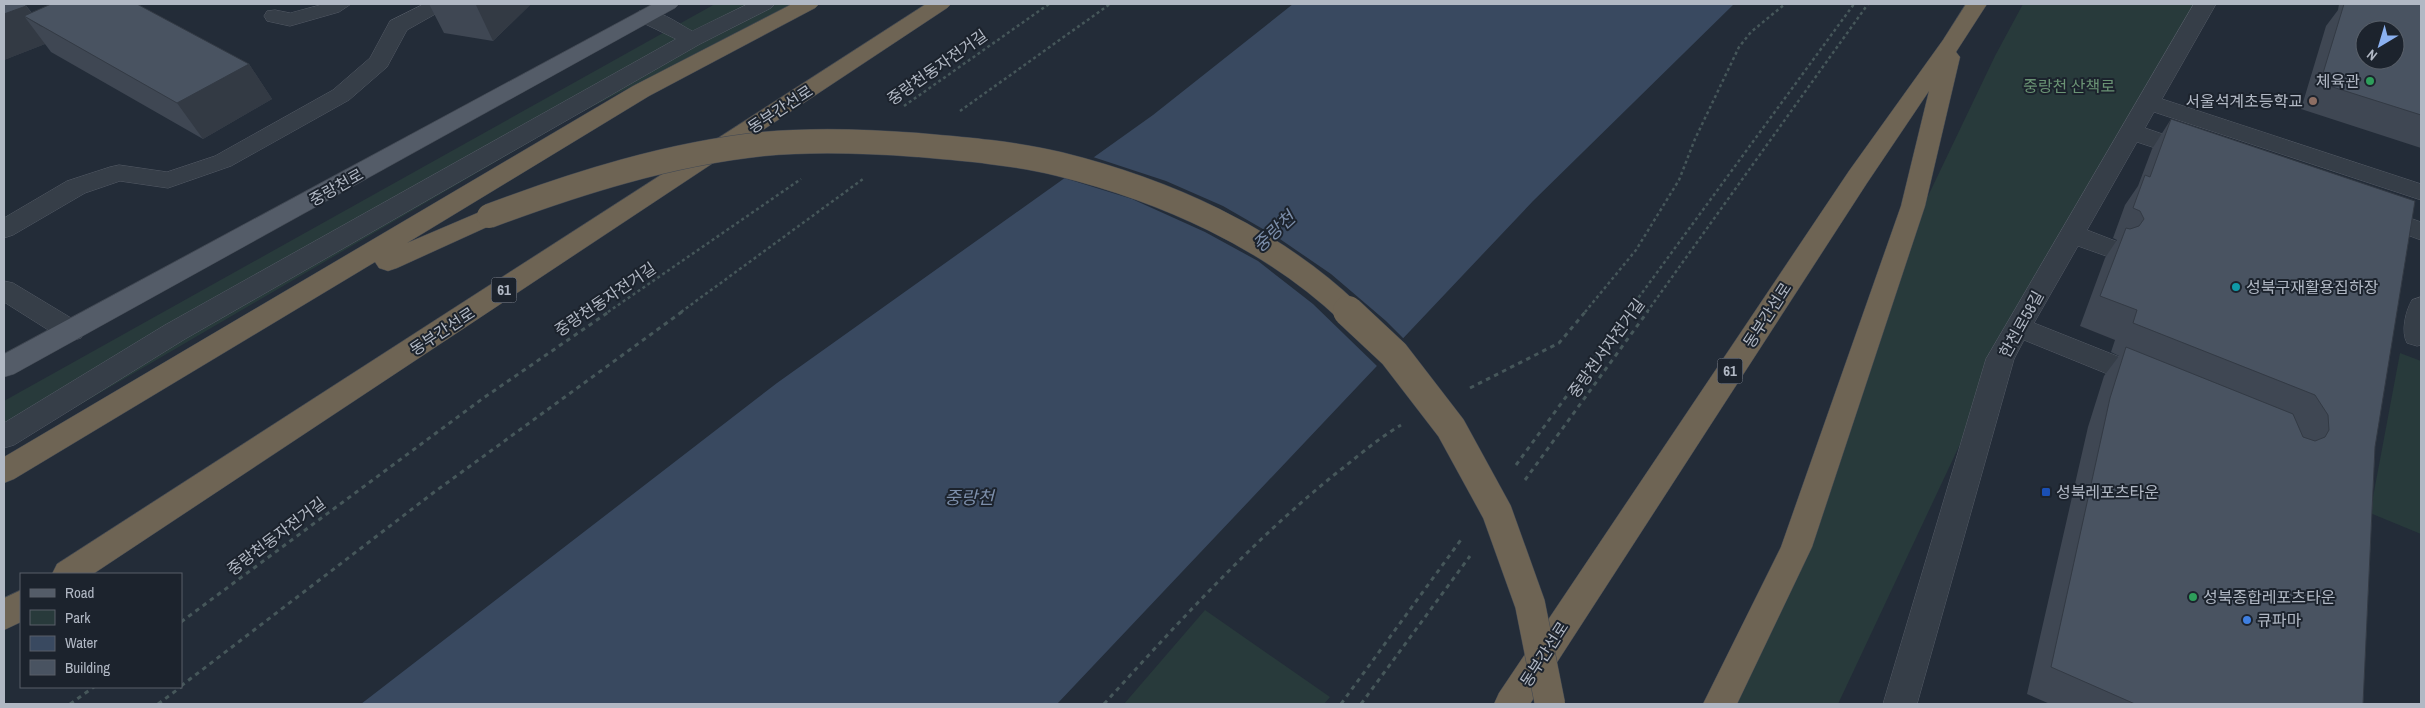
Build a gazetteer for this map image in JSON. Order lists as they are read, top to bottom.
{
  "streets": {
    "highway": ["동부간선로", "61"],
    "main road": ["중랑천로"],
    "street": ["한천로58길"],
    "path": ["중랑천동자전거길", "중랑천서자전거길"]
  },
  "water": ["중랑천"],
  "parks": ["중랑천 산책로"],
  "places": {
    "other": [
      "체육관",
      "서울석계초등학교",
      "성북구재활용집하장",
      "성북종합레포츠타운",
      "큐파마"
    ],
    "transit": ["성북레포츠타운"]
  },
  "legend": [
    "Road",
    "Park",
    "Water",
    "Building"
  ],
  "north": "bottom left"
}
